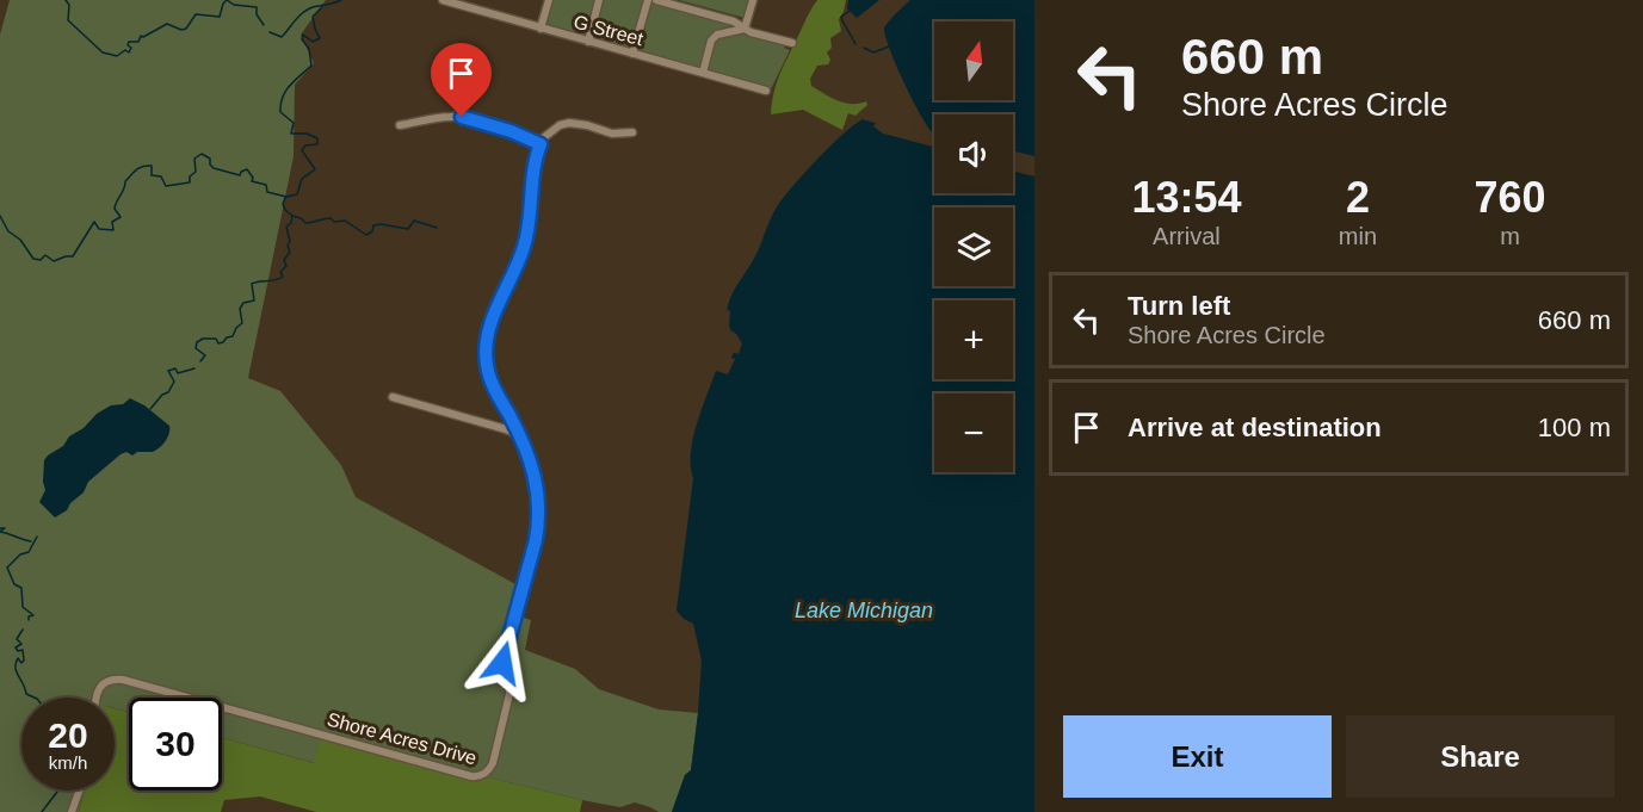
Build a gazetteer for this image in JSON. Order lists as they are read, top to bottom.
{
  "streets": {
    "street": ["G Street", "Shore Acres Drive"]
  },
  "water": ["Lake Michigan"],
  "north": "top",
  "page": {
    "turn": ["660 m", "Shore Acres Circle"],
    "map_buttons": ["+", "−"],
    "eta": [
      "13:54",
      "Arrival",
      "2",
      "min",
      "760",
      "m"
    ],
    "list": [
      {
        "name": "Turn left",
        "note": "Shore Acres Circle",
        "value": "660 m"
      },
      {
        "name": "Arrive at destination",
        "value": "100 m"
      }
    ],
    "speed": "20 km/h",
    "limit": "30",
    "buttons": ["Exit", "Share"]
  }
}
